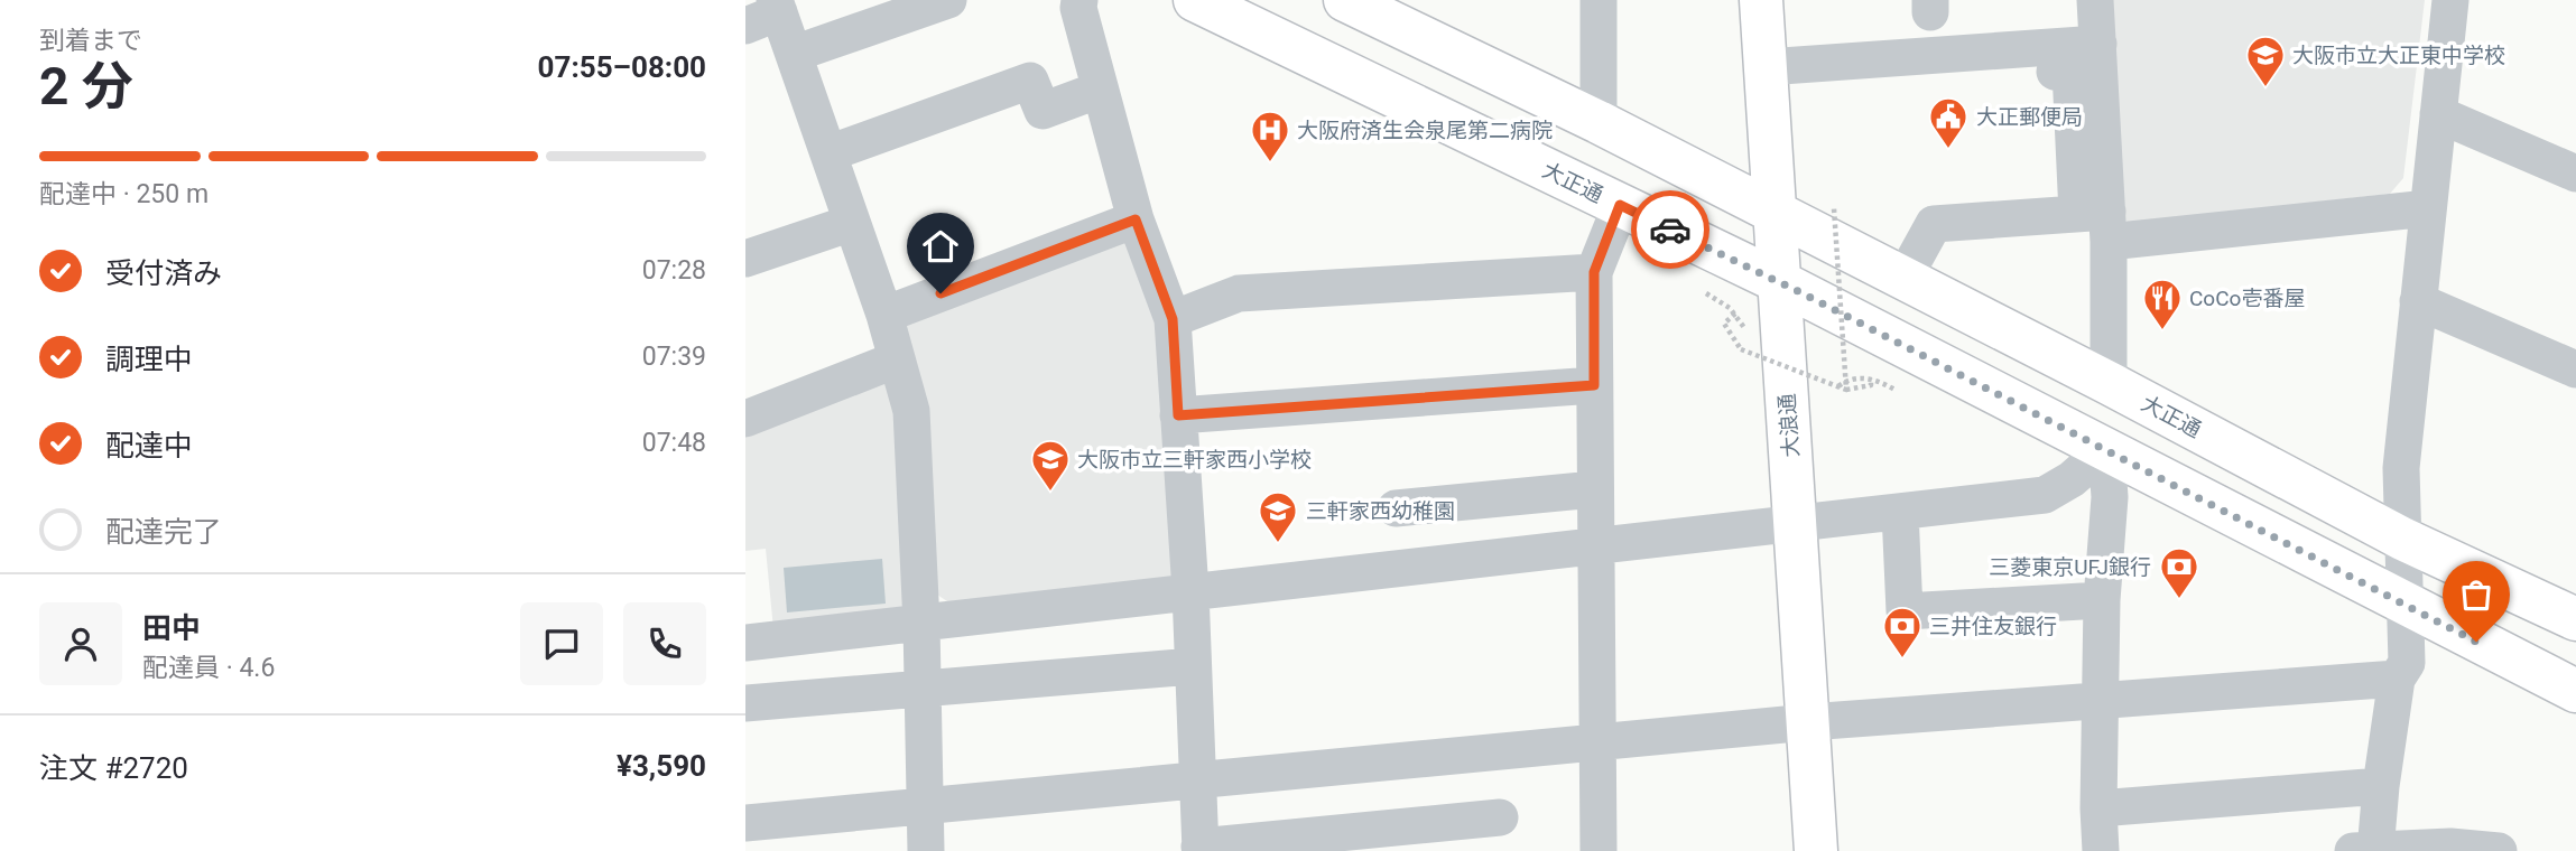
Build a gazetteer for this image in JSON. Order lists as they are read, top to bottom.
{
  "streets": {
    "main road": ["大正通", "大浪通"]
  },
  "crossings": [
    ["大正通", "大浪通"]
  ],
  "places": {
    "school or university": ["大阪市立大正東中学校", "大阪市立三軒家西小学校", "三軒家西幼稚園"],
    "public building": ["大正郵便局"],
    "hospital": ["大阪府済生会泉尾第二病院"],
    "restaurant": ["CoCo壱番屋"],
    "bank": ["三菱東京UFJ銀行", "三井住友銀行"]
  },
  "page": {
    "heading": ["2 分", "到着まで", "07:55–08:00"],
    "panel": [
      "田中",
      "配達員 · 4.6",
      "注文 #2720",
      "¥3,590"
    ],
    "bar": "配達中 · 250 m",
    "list": [
      ["受付済み", "07:28"],
      ["調理中", "07:39"],
      ["配達中", "07:48"],
      "配達完了"
    ]
  }
}
